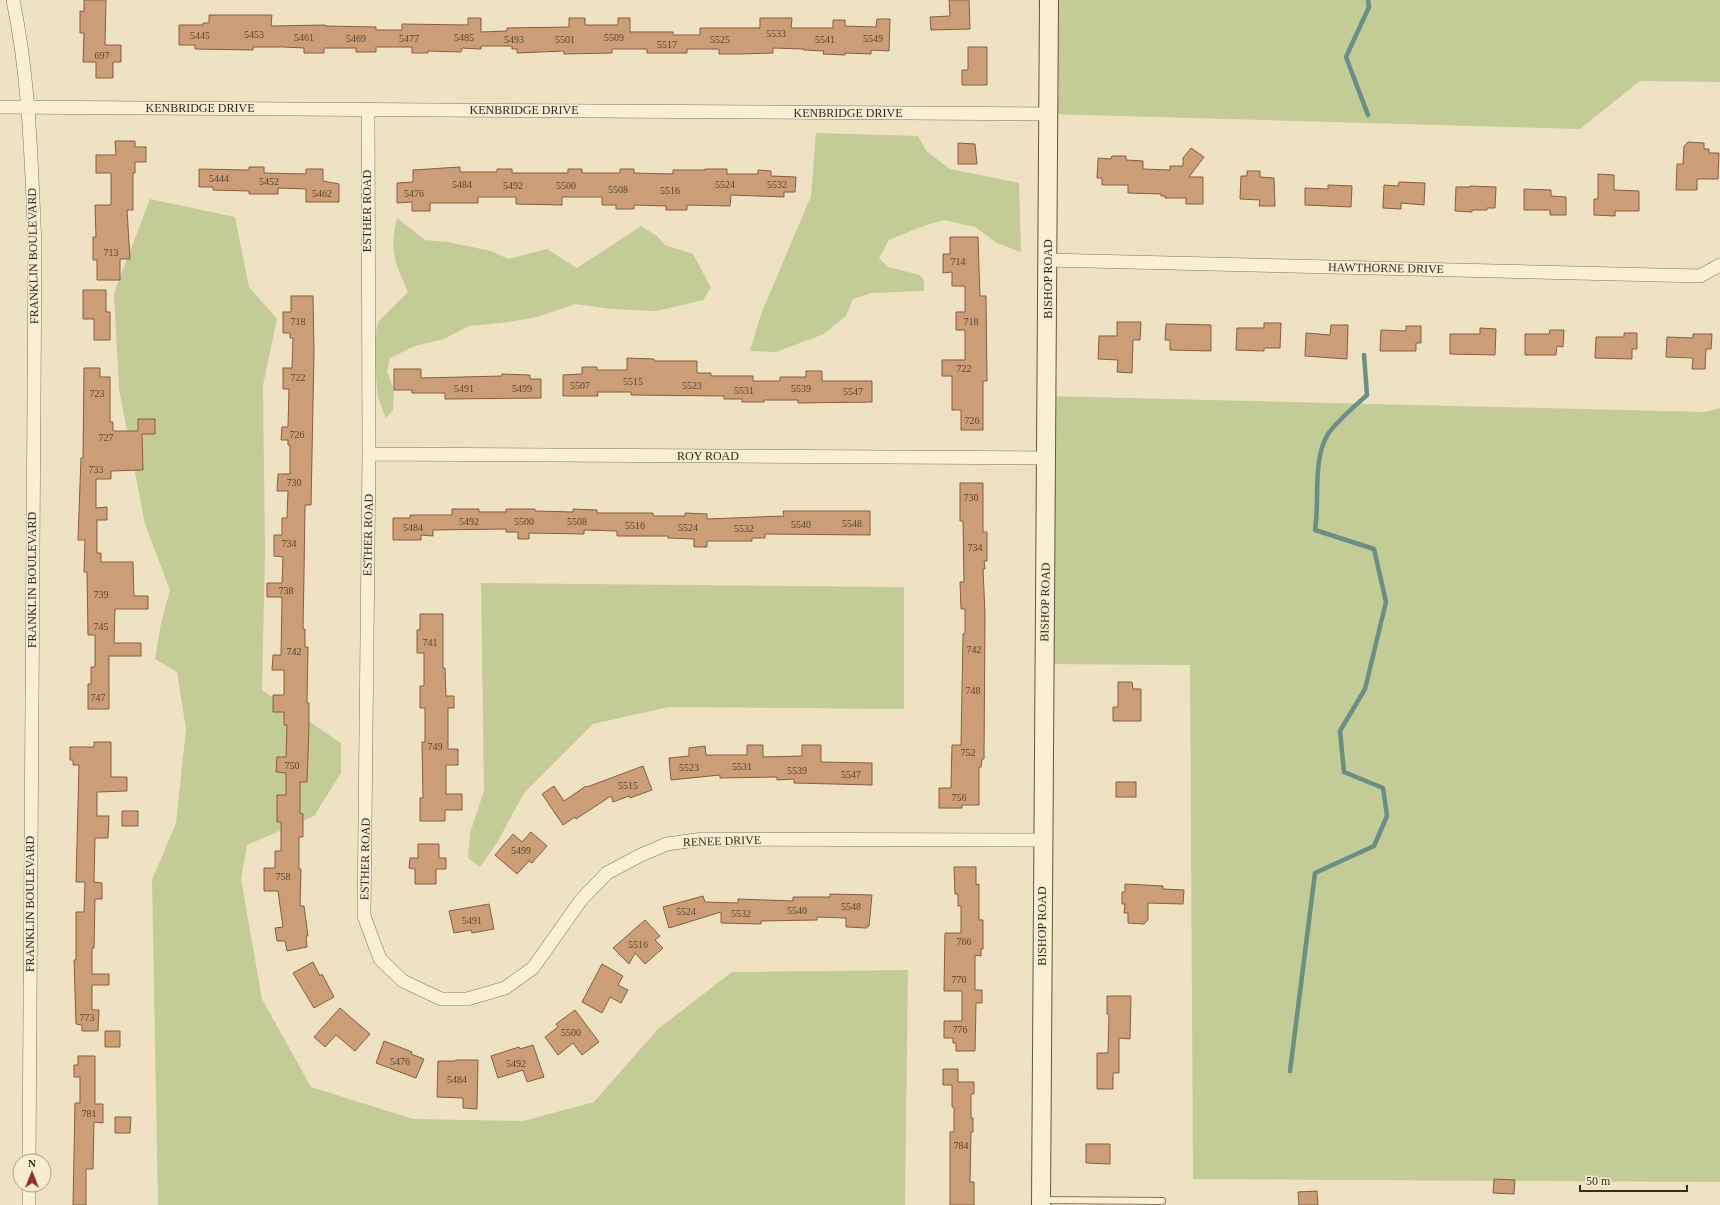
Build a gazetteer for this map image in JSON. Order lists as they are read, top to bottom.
{
  "streets": {
    "street": [
      "KENBRIDGE DRIVE",
      "ESTHER ROAD",
      "FRANKLIN BOULEVARD",
      "HAWTHORNE DRIVE",
      "BISHOP ROAD",
      "ROY ROAD",
      "RENEE DRIVE"
    ]
  },
  "crossings": [
    ["KENBRIDGE DRIVE", "ESTHER ROAD"],
    ["KENBRIDGE DRIVE", "FRANKLIN BOULEVARD"],
    ["KENBRIDGE DRIVE", "BISHOP ROAD"],
    ["ESTHER ROAD", "ROY ROAD"],
    ["ESTHER ROAD", "RENEE DRIVE"],
    ["HAWTHORNE DRIVE", "BISHOP ROAD"],
    ["BISHOP ROAD", "ROY ROAD"],
    ["BISHOP ROAD", "RENEE DRIVE"]
  ],
  "house_numbers": [
    "5533",
    "5453",
    "5445",
    "5461",
    "5485",
    "5509",
    "5469",
    "5477",
    "5549",
    "5493",
    "5501",
    "5525",
    "5541",
    "5517",
    "697",
    "5444",
    "5452",
    "5484",
    "5524",
    "5532",
    "5492",
    "5500",
    "5508",
    "5516",
    "5462",
    "5476",
    "713",
    "714",
    "718",
    "718",
    "722",
    "722",
    "5515",
    "5507",
    "5523",
    "5491",
    "5499",
    "5539",
    "5531",
    "5547",
    "723",
    "726",
    "726",
    "727",
    "733",
    "730",
    "730",
    "5492",
    "5500",
    "5508",
    "5548",
    "5540",
    "5516",
    "5484",
    "5524",
    "5532",
    "734",
    "734",
    "738",
    "739",
    "745",
    "741",
    "742",
    "742",
    "748",
    "747",
    "749",
    "752",
    "750",
    "5531",
    "5523",
    "5539",
    "5547",
    "5515",
    "756",
    "5499",
    "758",
    "5548",
    "5540",
    "5524",
    "5532",
    "5491",
    "766",
    "5516",
    "770",
    "773",
    "776",
    "5500",
    "5476",
    "5492",
    "5484",
    "781",
    "784"
  ],
  "scale_bar": "50 m",
  "north": "top"
}
